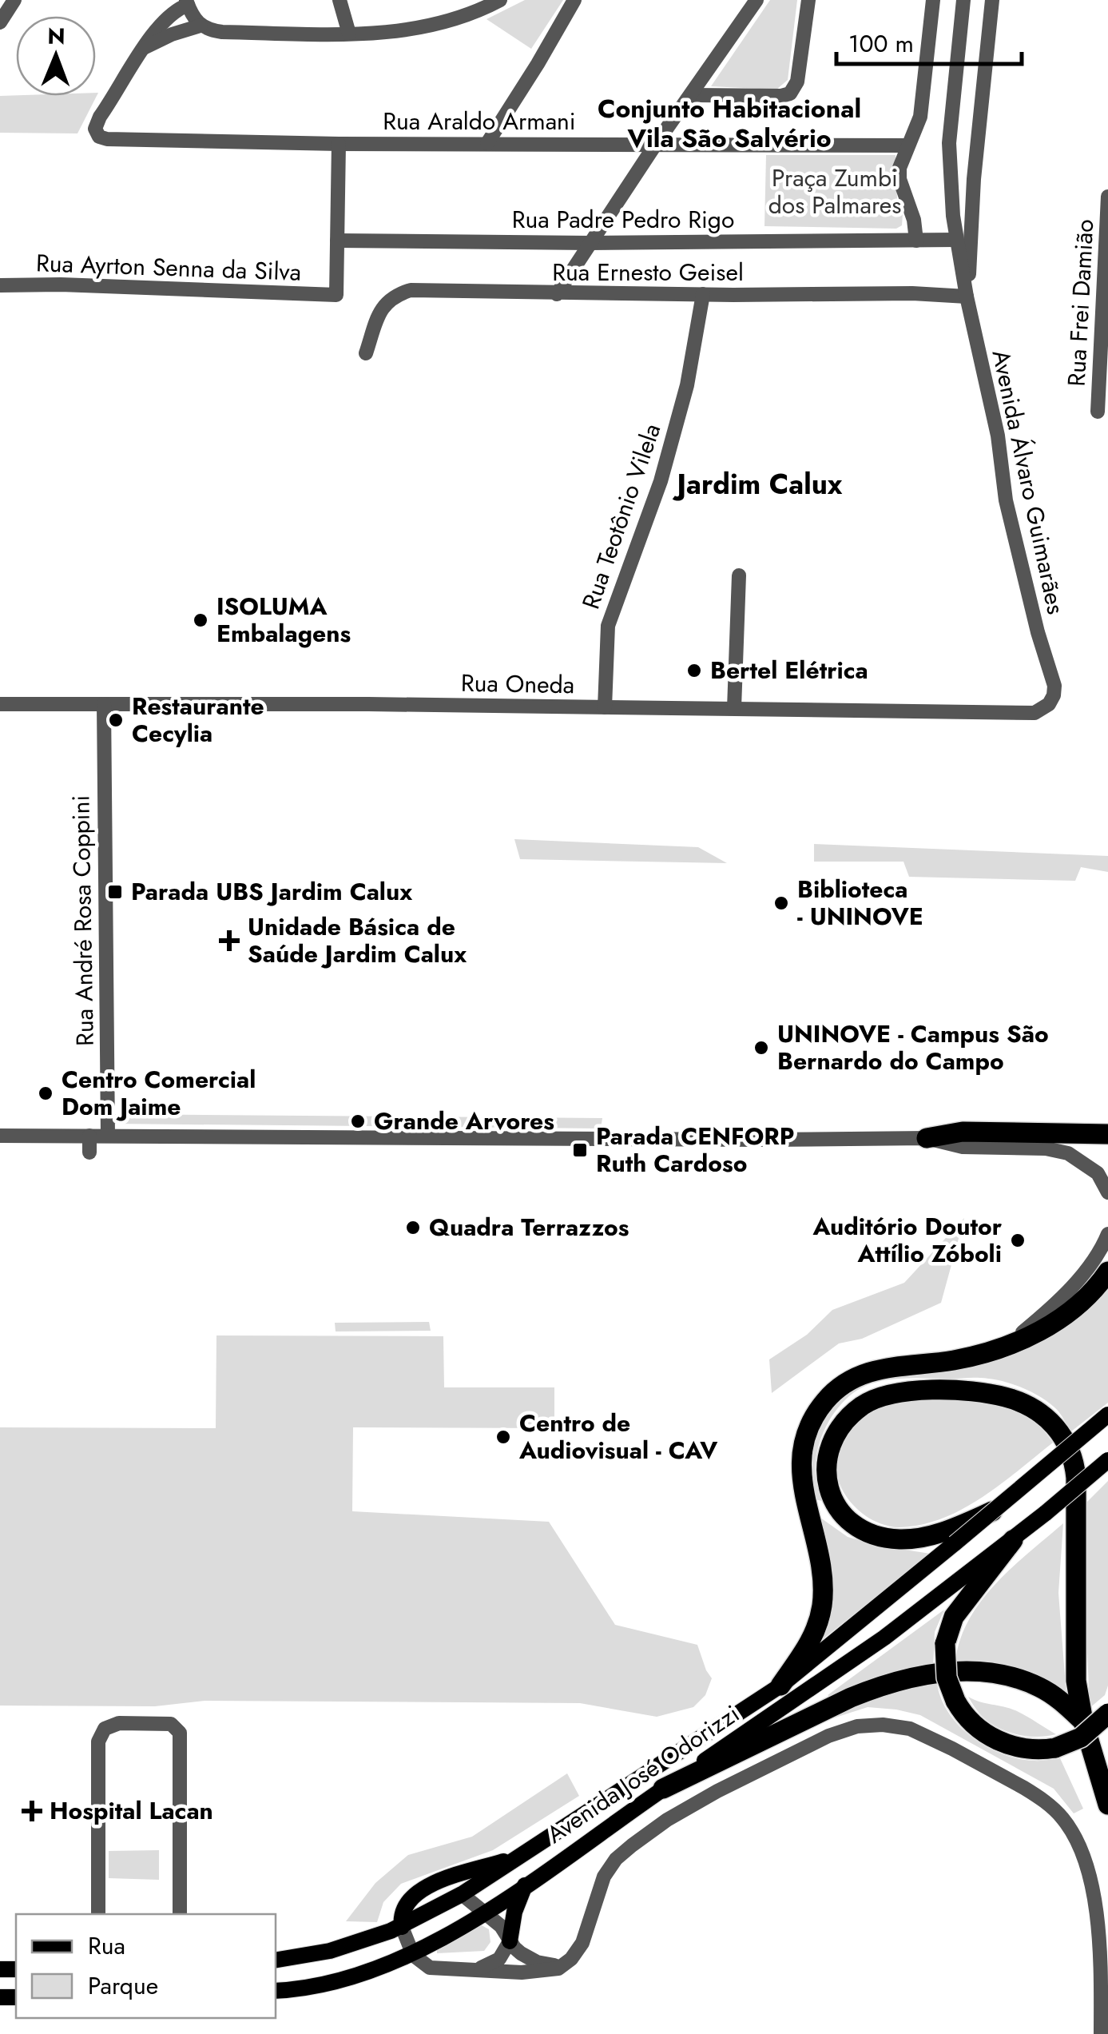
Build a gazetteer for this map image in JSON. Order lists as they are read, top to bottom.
{
  "streets": {
    "main road": ["Avenida José Odorizzi"],
    "street": [
      "Rua Araldo Armani",
      "Rua Padre Pedro Rigo",
      "Rua Ayrton Senna da Silva",
      "Rua Ernesto Geisel",
      "Rua Frei Damião",
      "Avenida Álvaro Guimarães",
      "Rua Teotônio Vilela",
      "Rua Oneda",
      "Rua André Rosa Coppini"
    ]
  },
  "crossings": [
    ["Rua Padre Pedro Rigo", "Rua Ayrton Senna da Silva"],
    ["Rua Padre Pedro Rigo", "Avenida Álvaro Guimarães"],
    ["Rua Ernesto Geisel", "Avenida Álvaro Guimarães"],
    ["Rua Ernesto Geisel", "Rua Teotônio Vilela"],
    ["Avenida Álvaro Guimarães", "Rua Oneda"],
    ["Rua Teotônio Vilela", "Rua Oneda"],
    ["Rua Oneda", "Rua André Rosa Coppini"]
  ],
  "districts": ["Conjunto Habitacional Vila São Salvério", "Jardim Calux"],
  "parks": ["Praça Zumbi dos Palmares"],
  "places": {
    "other": [
      "ISOLUMA Embalagens",
      "Bertel Elétrica",
      "Restaurante Cecylia",
      "Biblioteca - UNINOVE",
      "UNINOVE - Campus São Bernardo do Campo",
      "Centro Comercial Dom Jaime",
      "Grande Arvores",
      "Quadra Terrazzos",
      "Auditório Doutor Attílio Zóboli",
      "Centro de Audiovisual - CAV"
    ],
    "transit": ["Parada UBS Jardim Calux", "Parada CENFORP Ruth Cardoso"],
    "health": ["Unidade Básica de Saúde Jardim Calux", "Hospital Lacan"]
  },
  "legend": ["Rua", "Parque"],
  "scale_bar": "100 m",
  "north": "top"
}
